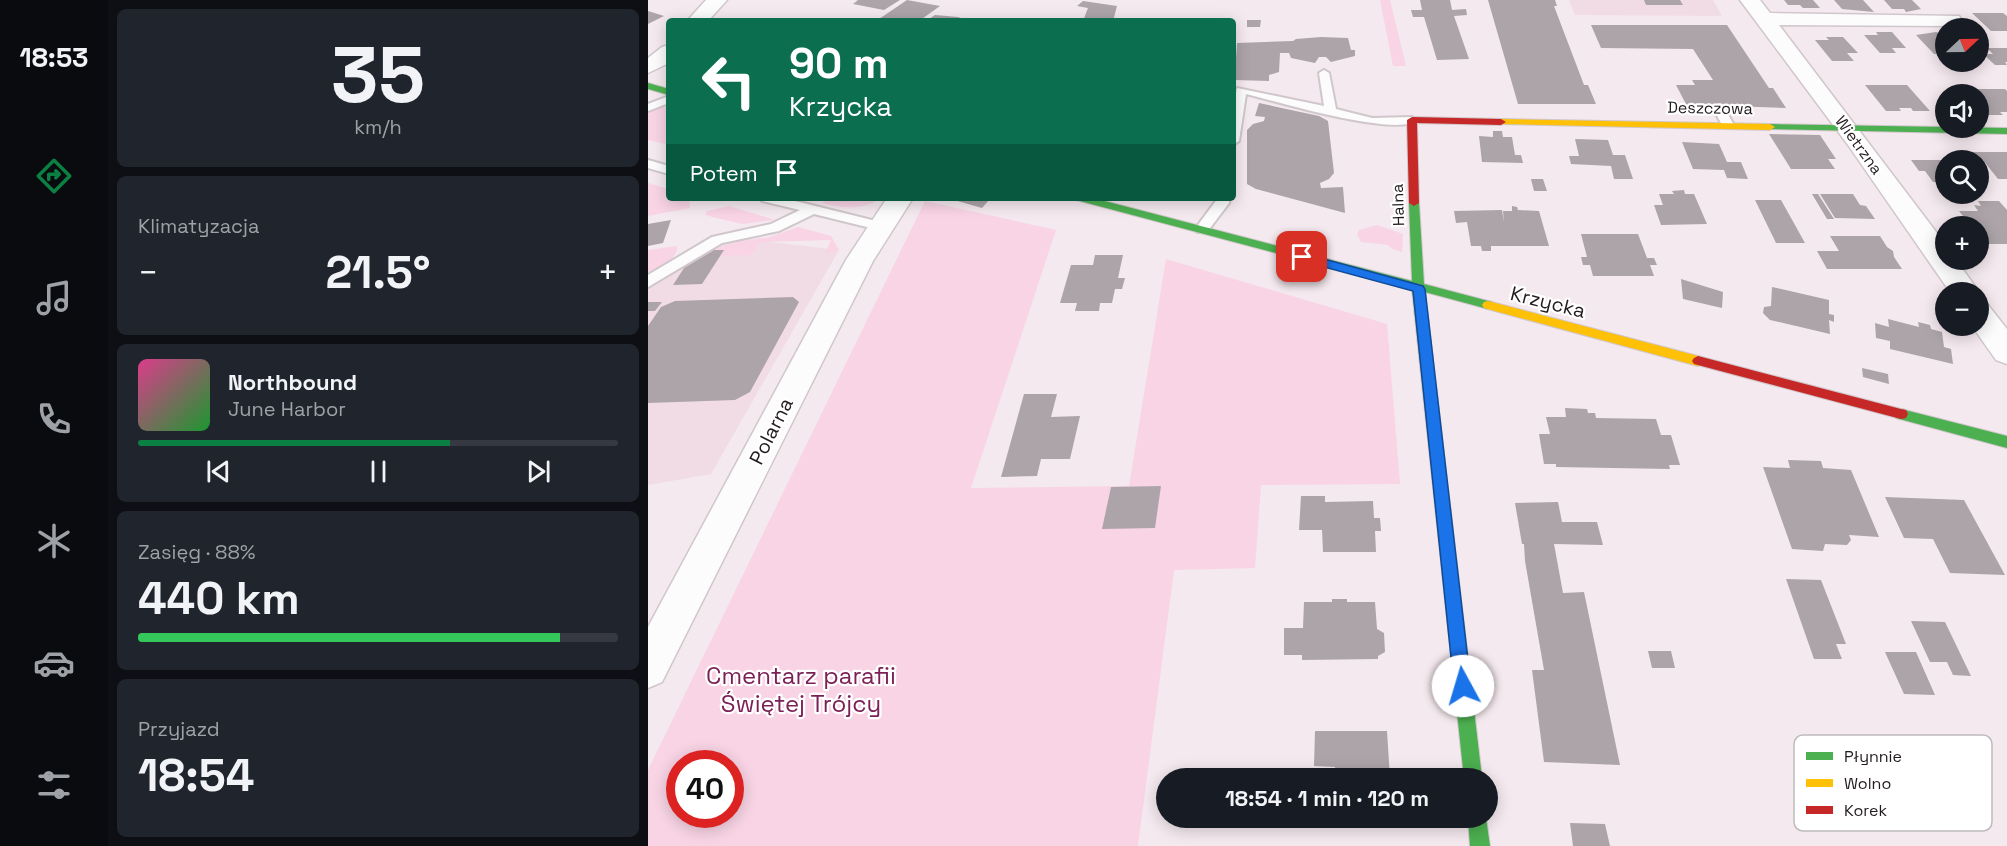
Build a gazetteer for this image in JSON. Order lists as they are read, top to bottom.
{
  "streets": {
    "street": [
      "Deszczowa",
      "Wietrzna",
      "Halna",
      "Krzycka",
      "Polarna"
    ]
  },
  "crossings": [
    ["Deszczowa", "Wietrzna"],
    ["Deszczowa", "Halna"],
    ["Halna", "Krzycka"]
  ],
  "parks": ["Cmentarz parafii Świętej Trójcy"],
  "legend": ["Płynnie", "Wolno", "Korek"],
  "north": "right",
  "page": {
    "tabs": "18:53",
    "tile": [
      ["35", "km/h"],
      "Klimatyzacja",
      ["Zasięg · 88%", "440 km"],
      ["Przyjazd", "18:54"]
    ],
    "map_buttons": ["+", "−"],
    "turn": ["90 m", "Krzycka"],
    "then": "Potem",
    "heat": ["−", "21.5°", "+"],
    "song": ["Northbound", "June Harbor"],
    "limit": "40",
    "trip": "18:54 · 1 min · 120 m"
  }
}
